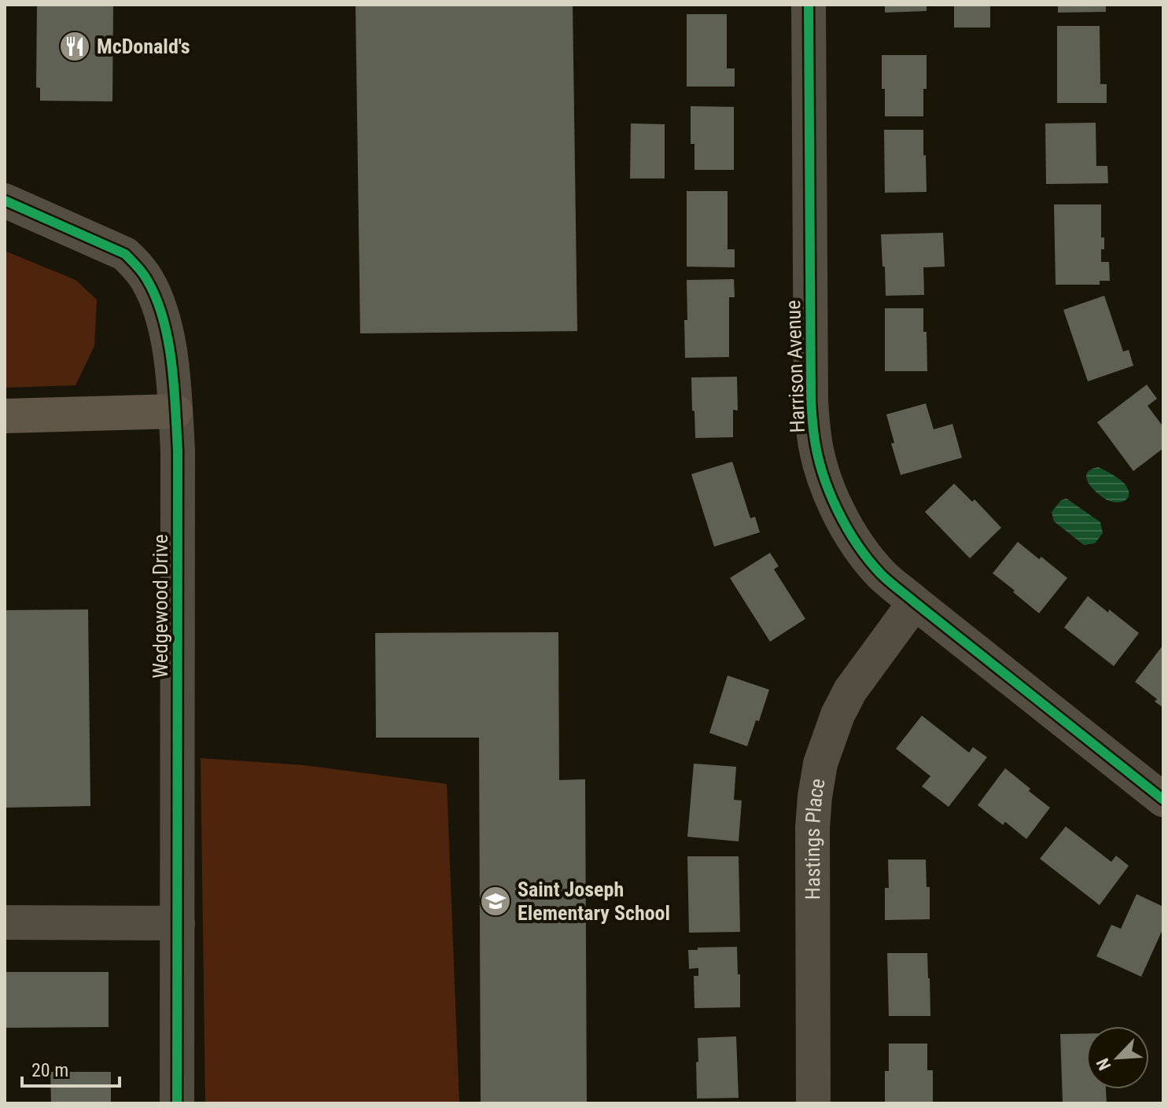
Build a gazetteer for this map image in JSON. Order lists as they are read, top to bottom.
{
  "streets": {
    "street": ["Harrison Avenue", "Wedgewood Drive", "Hastings Place"]
  },
  "crossings": [
    ["Harrison Avenue", "Hastings Place"]
  ],
  "places": {
    "restaurant": ["McDonald's"],
    "school or university": ["Saint Joseph Elementary School"]
  },
  "scale_bar": "20 m",
  "north": "bottom left"
}
